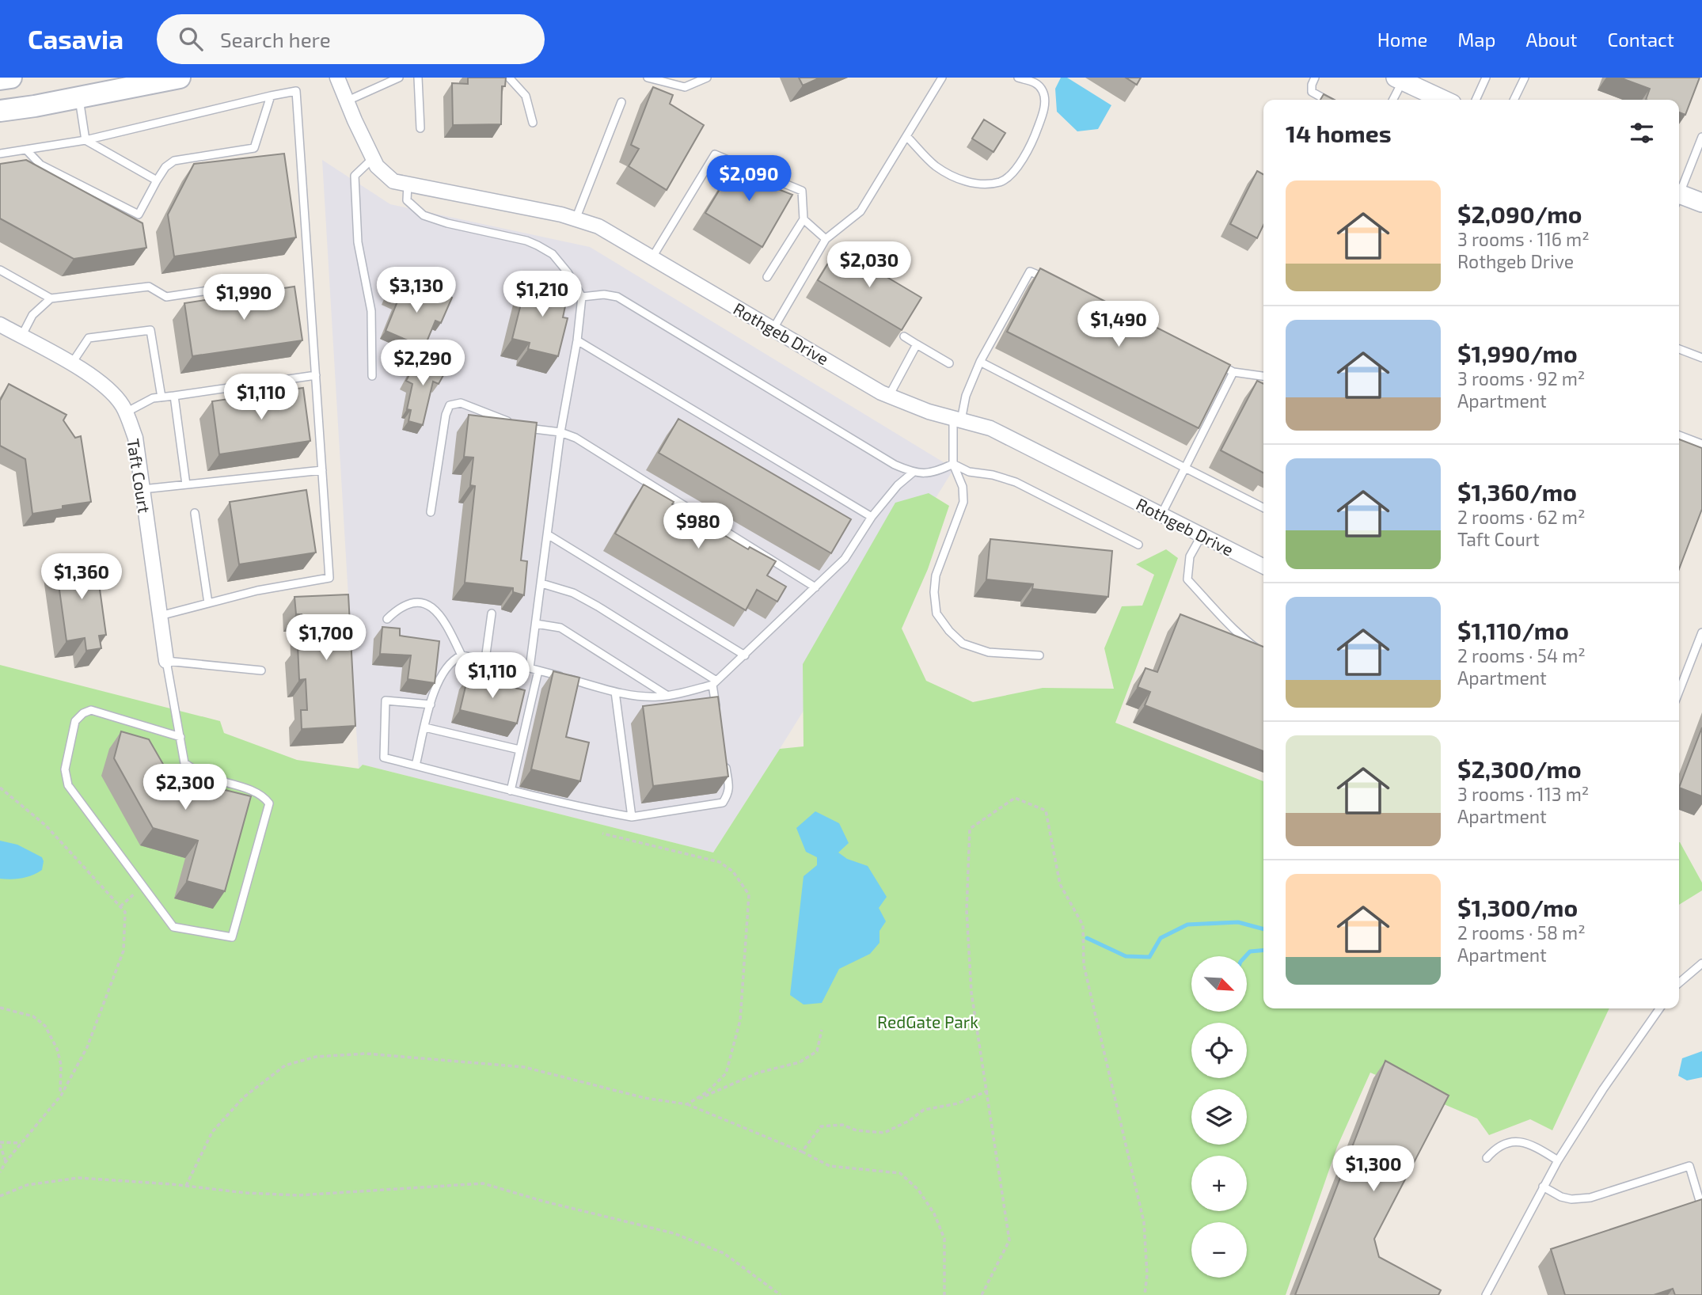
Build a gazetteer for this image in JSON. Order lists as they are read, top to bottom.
{
  "streets": {
    "street": ["Rothgeb Drive", "Taft Court"]
  },
  "parks": ["RedGate Park"],
  "north": "bottom right",
  "page": {
    "header": "Casavia",
    "search": "Search here",
    "nav": [
      "Home",
      "Map",
      "About",
      "Contact"
    ],
    "heading": "14 homes",
    "price": [
      "$2,090",
      "$2,030",
      "$3,130",
      "$1,210",
      "$1,990",
      "$1,490",
      "$2,290",
      "$1,110",
      "$980",
      "$1,360",
      "$1,700",
      "$1,110",
      "$2,300",
      "$1,300"
    ],
    "list": [
      {
        "name": "$2,090/mo",
        "note": "3 rooms · 116 m² · Rothgeb Drive"
      },
      {
        "name": "$1,990/mo",
        "note": "3 rooms · 92 m² · Apartment"
      },
      {
        "name": "$1,360/mo",
        "note": "2 rooms · 62 m² · Taft Court"
      },
      {
        "name": "$1,110/mo",
        "note": "2 rooms · 54 m² · Apartment"
      },
      {
        "name": "$2,300/mo",
        "note": "3 rooms · 113 m² · Apartment"
      },
      {
        "name": "$1,300/mo",
        "note": "2 rooms · 58 m² · Apartment"
      }
    ],
    "map_buttons": ["+", "−"]
  }
}
